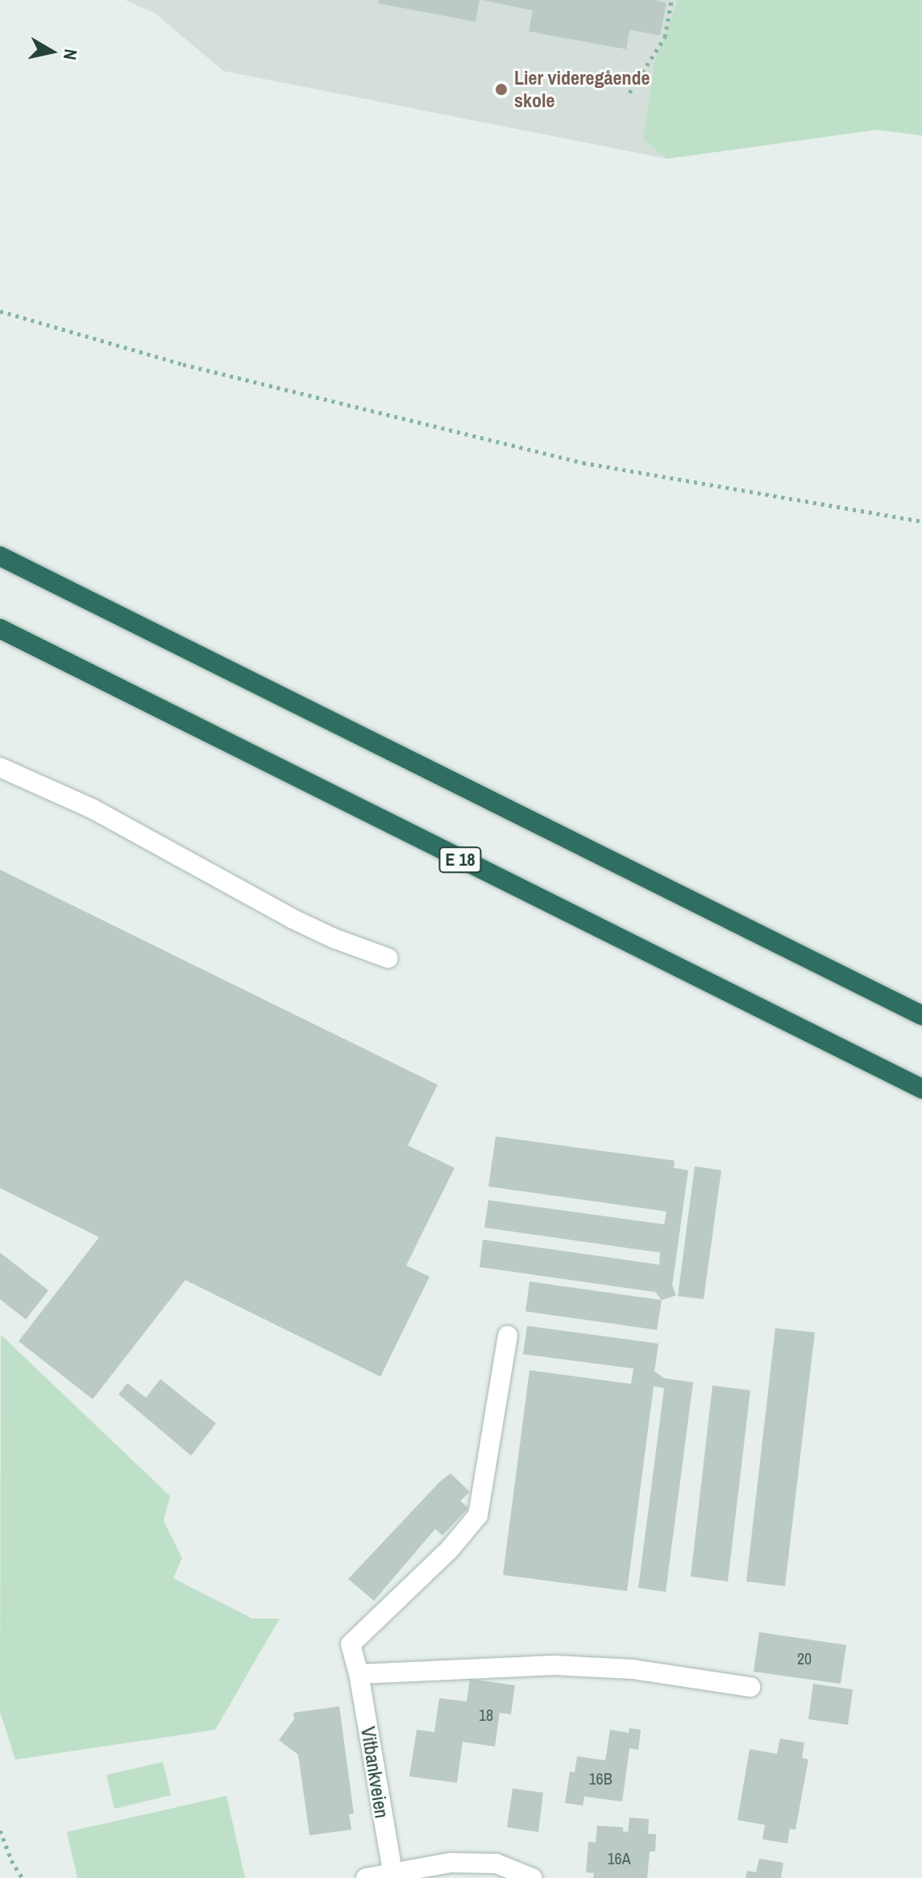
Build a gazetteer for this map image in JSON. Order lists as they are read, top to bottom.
{
  "streets": {
    "highway": ["E 18"],
    "street": ["Vitbankveien"]
  },
  "places": ["Lier videregående skole"],
  "house_numbers": [
    "20",
    "18",
    "16B",
    "16A"
  ],
  "north": "right"
}
